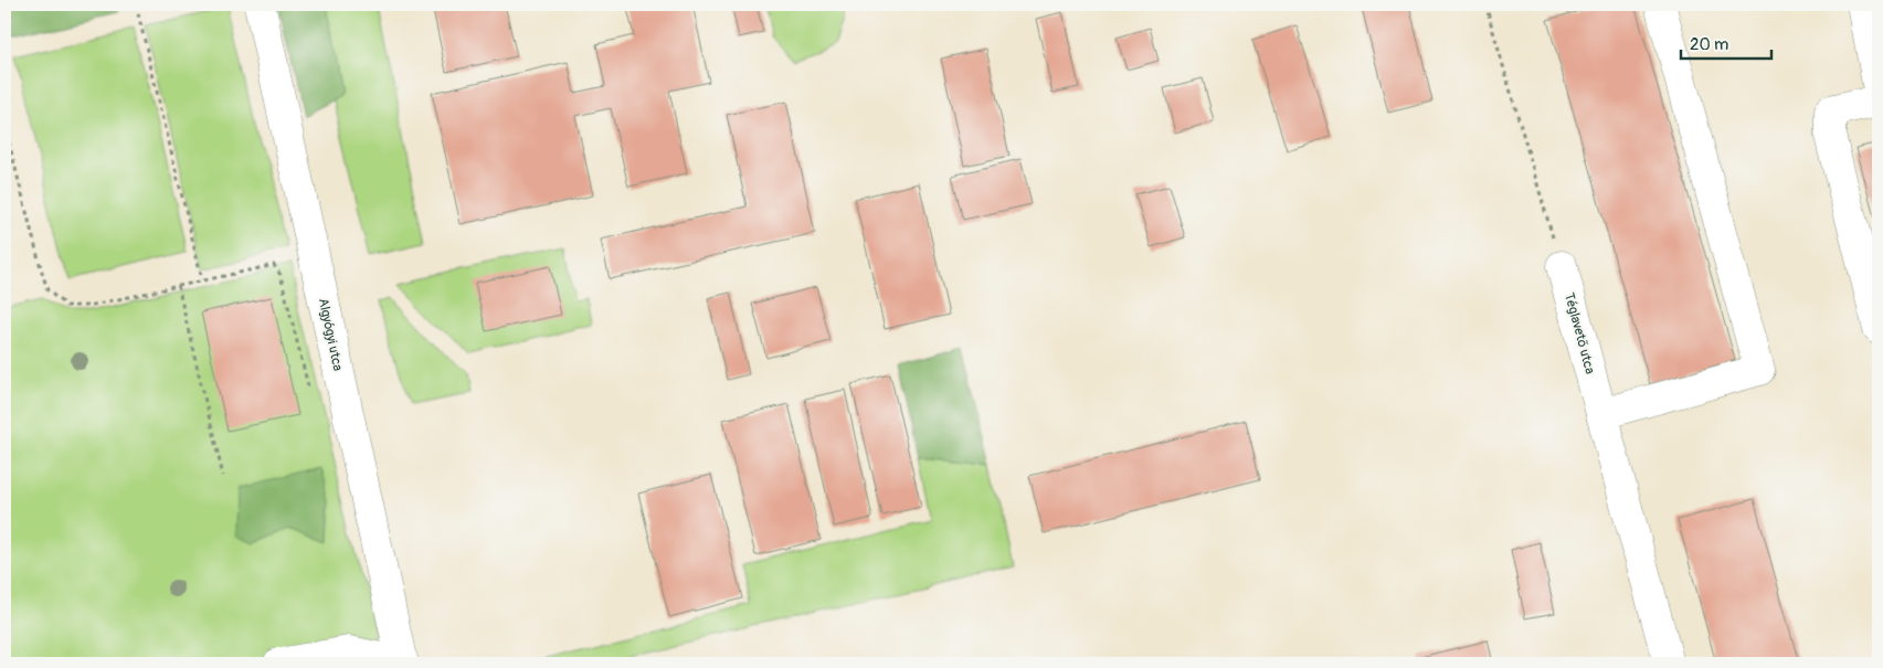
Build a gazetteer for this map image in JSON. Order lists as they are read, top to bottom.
{
  "streets": {
    "street": ["Téglavető utca", "Algyógyi utca"]
  },
  "scale_bar": "20 m"
}
